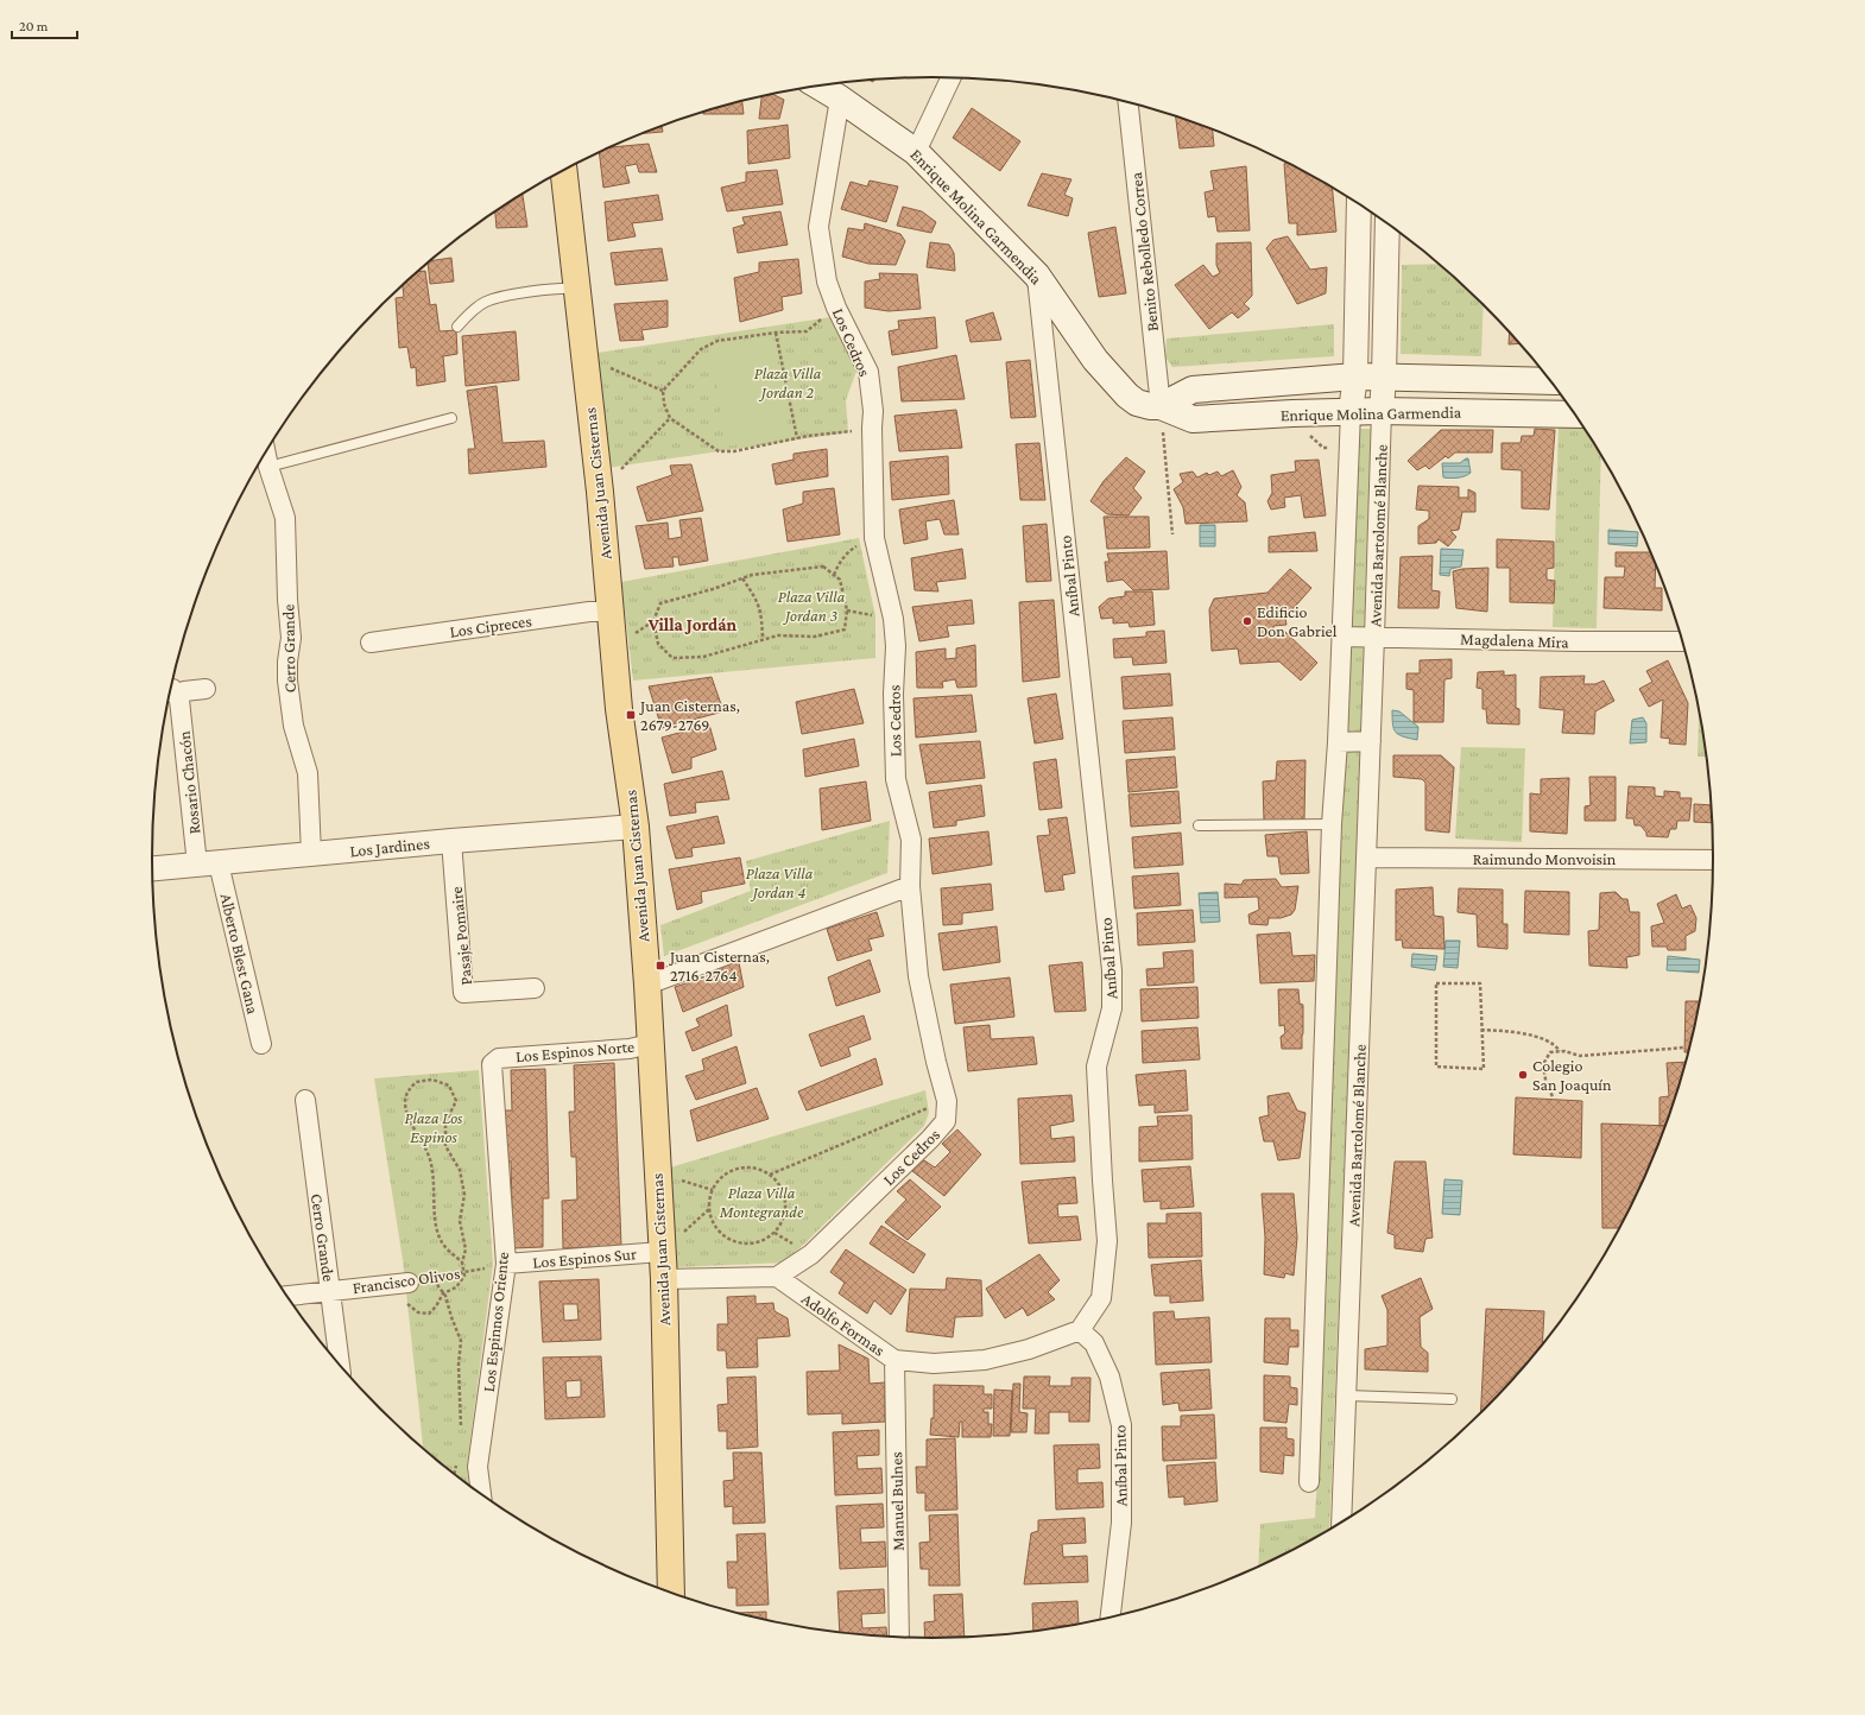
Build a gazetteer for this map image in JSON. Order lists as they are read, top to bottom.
{
  "streets": {
    "main road": ["Enrique Molina Garmendia", "Avenida Juan Cisternas"],
    "street": [
      "Benito Rebolledo Correa",
      "Los Cedros",
      "Avenida Bartolomé Blanche",
      "Aníbal Pinto",
      "Los Cipreces",
      "Magdalena Mira",
      "Cerro Grande",
      "Rosario Chacón",
      "Los Jardines",
      "Raimundo Monvoisin",
      "Pasaje Pomaire",
      "Alberto Blest Gana",
      "Los Espinos Norte",
      "Los Espinos Sur",
      "Francisco Olivos",
      "Los Espinnos Oriente",
      "Adolfo Formas",
      "Manuel Bulnes"
    ]
  },
  "crossings": [
    ["Enrique Molina Garmendia", "Benito Rebolledo Correa"],
    ["Enrique Molina Garmendia", "Los Cedros"],
    ["Enrique Molina Garmendia", "Avenida Bartolomé Blanche"],
    ["Enrique Molina Garmendia", "Aníbal Pinto"],
    ["Los Cedros", "Adolfo Formas"],
    ["Avenida Juan Cisternas", "Los Cipreces"],
    ["Avenida Juan Cisternas", "Los Jardines"],
    ["Avenida Juan Cisternas", "Los Espinos Norte"],
    ["Avenida Juan Cisternas", "Los Espinos Sur"],
    ["Avenida Bartolomé Blanche", "Magdalena Mira"],
    ["Avenida Bartolomé Blanche", "Raimundo Monvoisin"],
    ["Aníbal Pinto", "Adolfo Formas"],
    ["Cerro Grande", "Los Jardines"],
    ["Cerro Grande", "Francisco Olivos"],
    ["Rosario Chacón", "Los Jardines"],
    ["Rosario Chacón", "Alberto Blest Gana"],
    ["Los Jardines", "Pasaje Pomaire"],
    ["Los Jardines", "Alberto Blest Gana"],
    ["Los Espinos Norte", "Los Espinnos Oriente"],
    ["Los Espinos Sur", "Francisco Olivos"],
    ["Los Espinos Sur", "Los Espinnos Oriente"],
    ["Francisco Olivos", "Los Espinnos Oriente"],
    ["Adolfo Formas", "Manuel Bulnes"]
  ],
  "districts": ["Villa Jordán"],
  "parks": [
    "Plaza Villa Jordan 2",
    "Plaza Villa Jordan 3",
    "Plaza Villa Jordan 4",
    "Plaza Los Espinos",
    "Plaza Villa Montegrande"
  ],
  "places": {
    "other": ["Edificio Don Gabriel", "Colegio San Joaquín"],
    "transit": ["Juan Cisternas, 2679-2769", "Juan Cisternas, 2716-2764"]
  },
  "scale_bar": "20 m"
}
